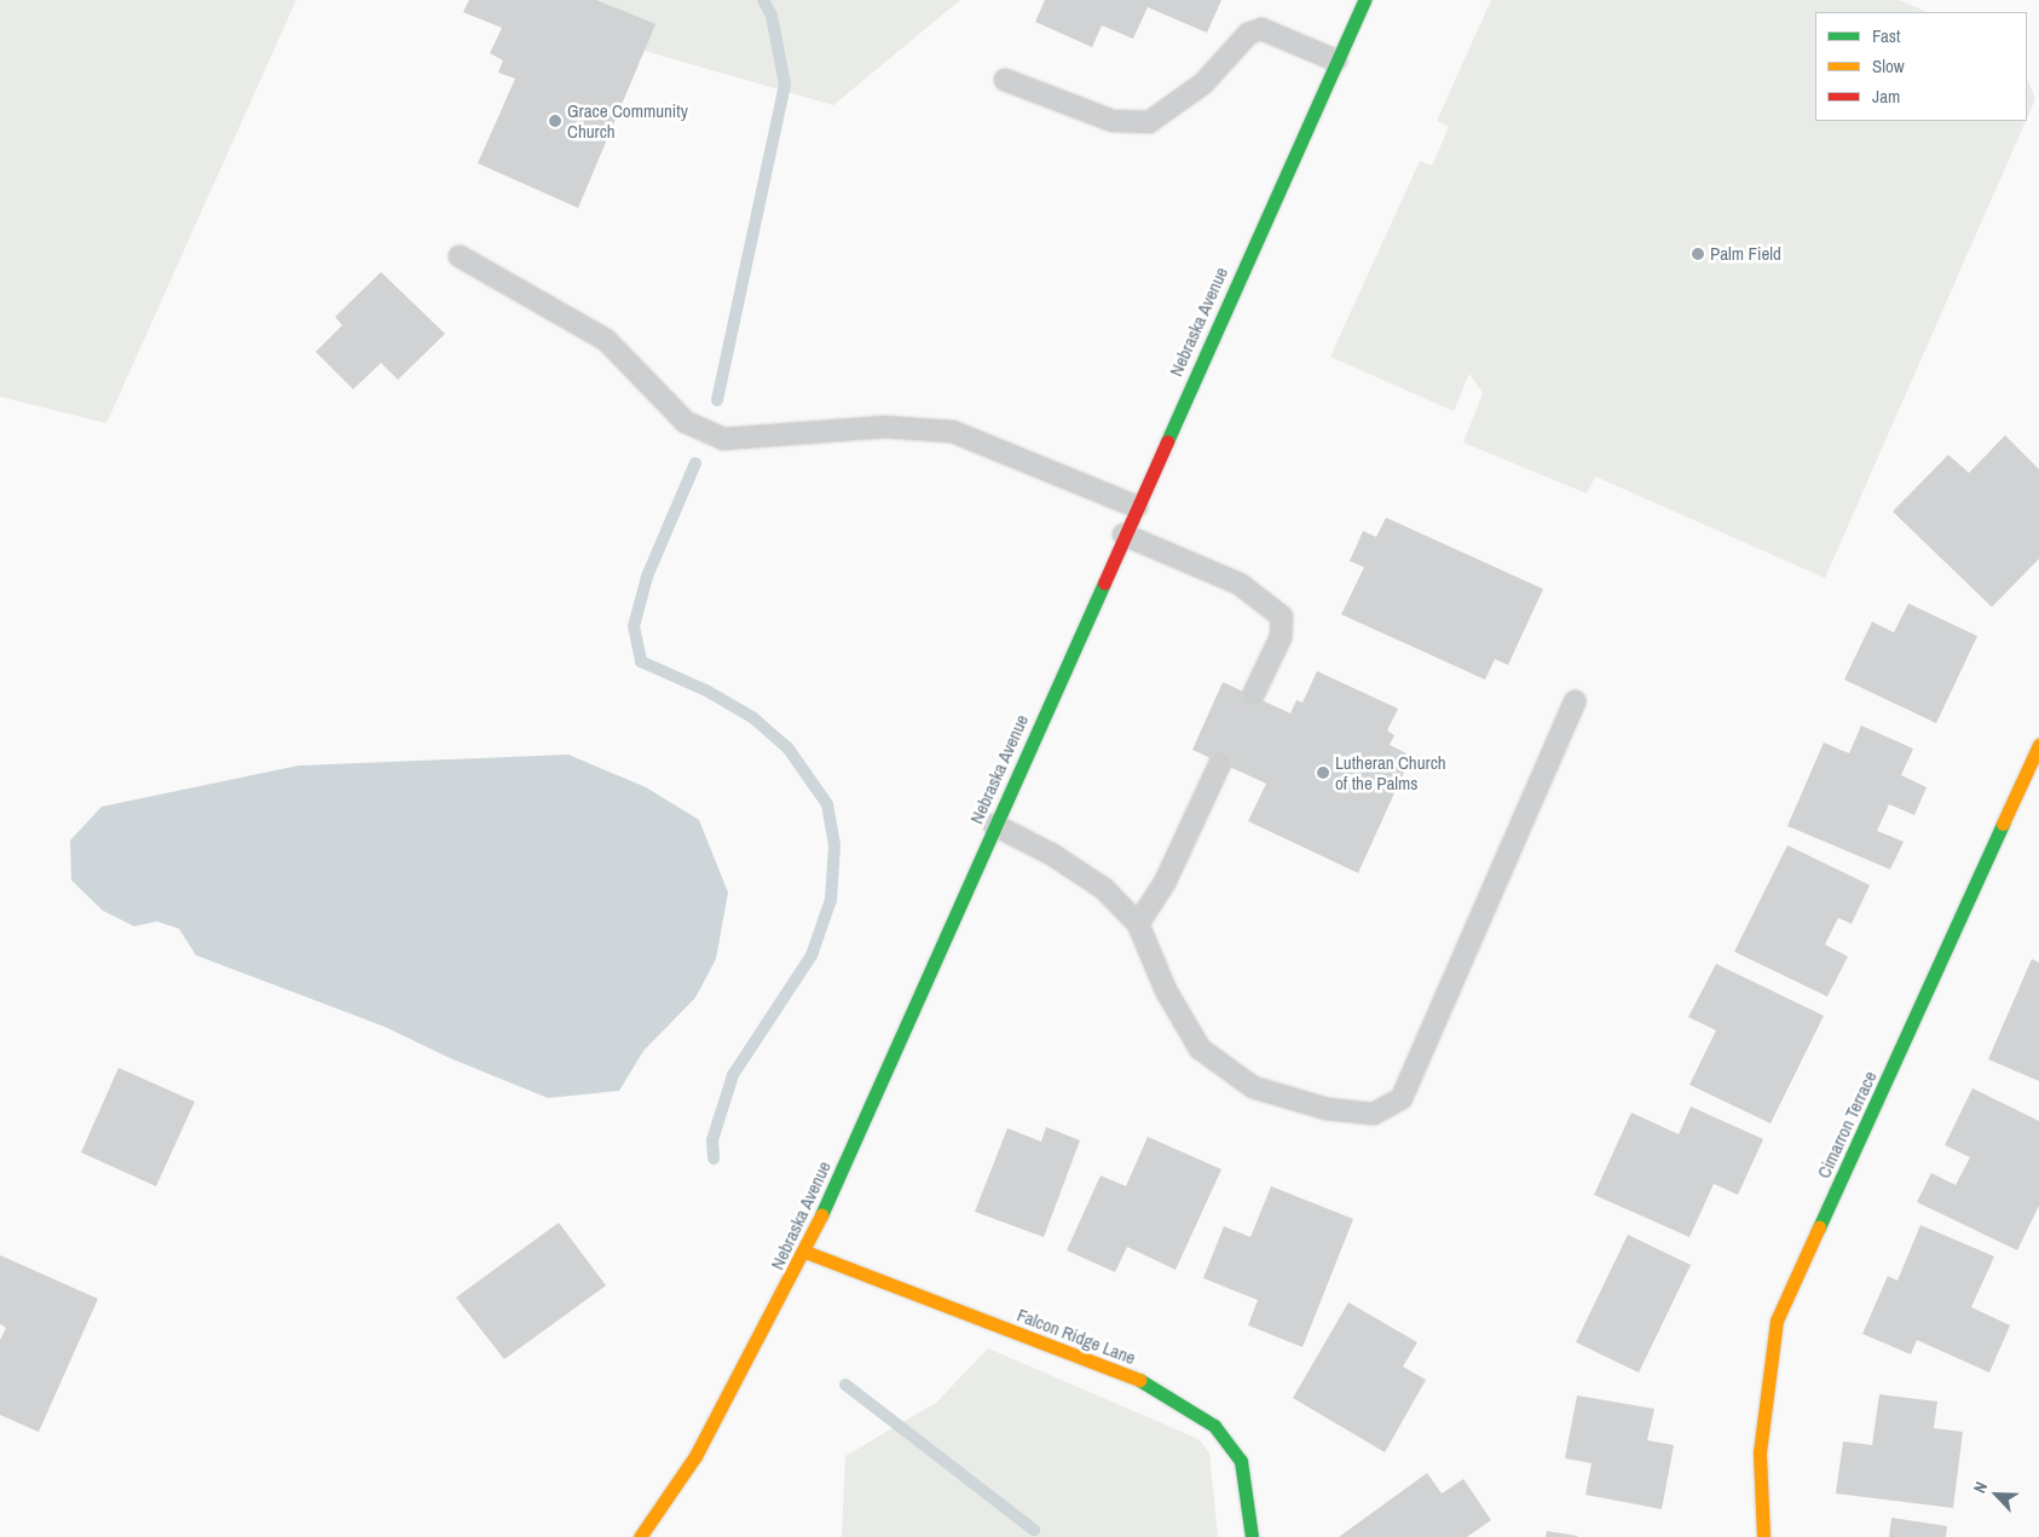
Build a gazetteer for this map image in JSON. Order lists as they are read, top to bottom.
{
  "streets": {
    "main road": ["Nebraska Avenue", "Cimarron Terrace", "Falcon Ridge Lane"]
  },
  "crossings": [
    ["Nebraska Avenue", "Falcon Ridge Lane"]
  ],
  "places": ["Grace Community Church", "Palm Field", "Lutheran Church of the Palms"],
  "legend": ["Fast", "Slow", "Jam"],
  "north": "top left"
}
